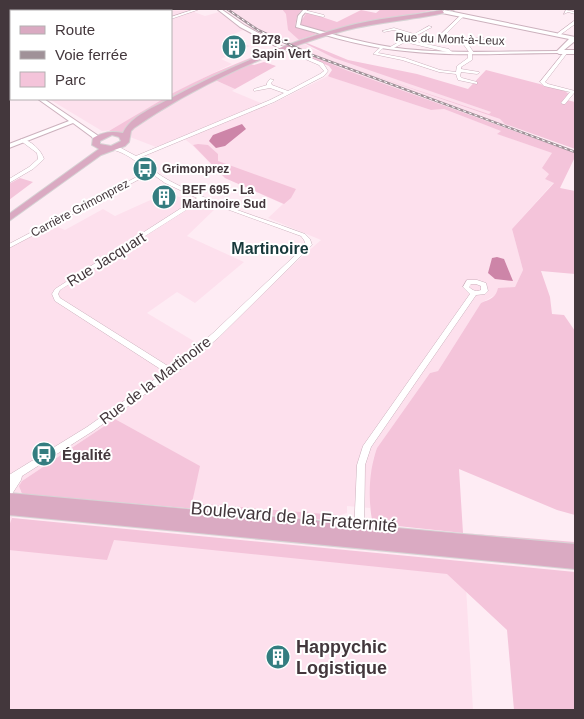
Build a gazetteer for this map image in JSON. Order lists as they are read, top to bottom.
{
  "streets": {
    "main road": ["Rue du Mont-à-Leux", "Boulevard de la Fraternité"],
    "street": ["Carrière Grimonprez", "Rue Jacquart", "Rue de la Martinoire"]
  },
  "crossings": [
    ["Carrière Grimonprez", "Rue de la Martinoire"],
    ["Rue Jacquart", "Rue de la Martinoire"]
  ],
  "districts": ["Martinoire"],
  "places": {
    "building": ["B278 - Sapin Vert", "BEF 695 - La Martinoire Sud", "Happychic Logistique"],
    "bus stop": ["Grimonprez", "Égalité"]
  },
  "legend": ["Route", "Voie ferrée", "Parc"]
}
